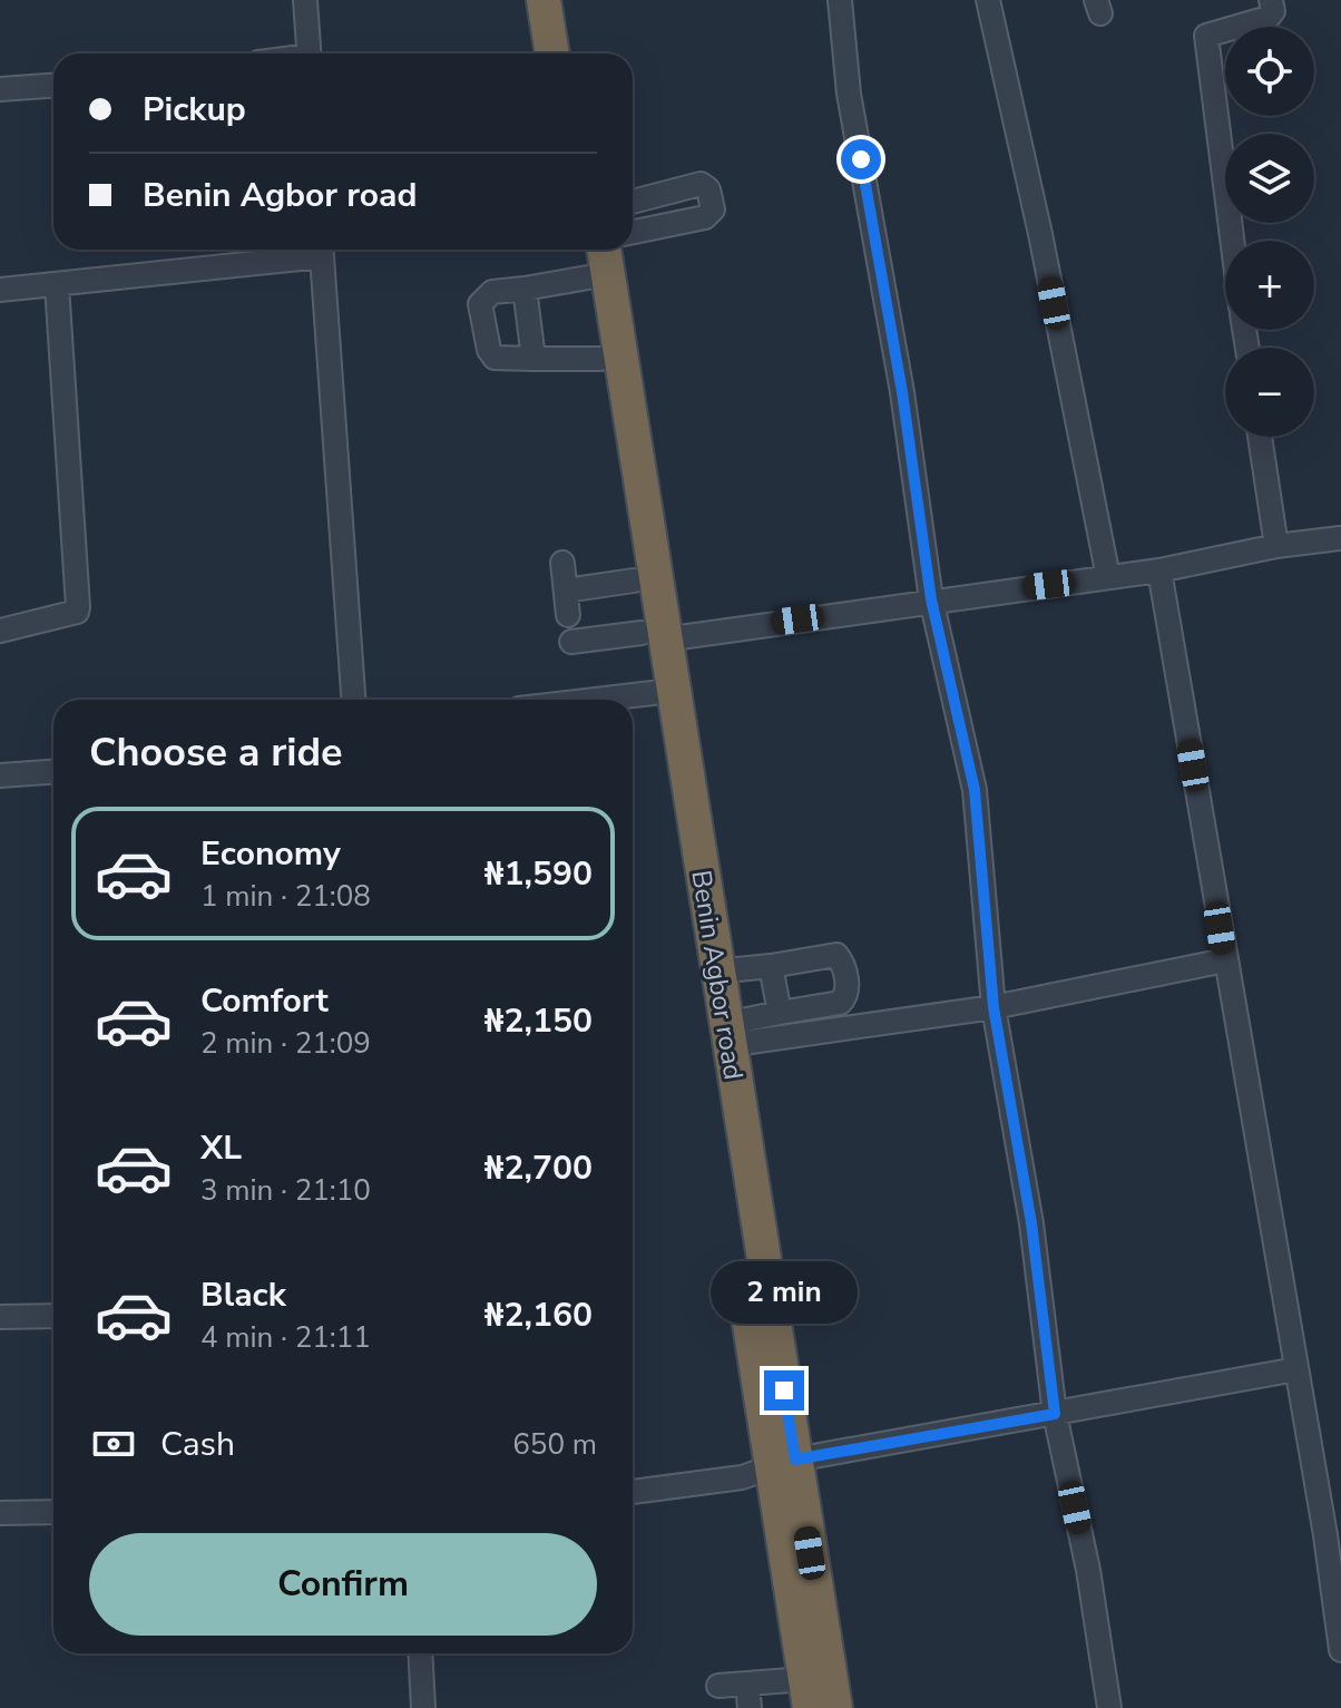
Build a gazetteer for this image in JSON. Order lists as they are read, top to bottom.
{
  "streets": {
    "highway": ["Benin Agbor road"]
  },
  "page": {
    "map_buttons": ["+", "−"],
    "banner": ["Pickup", "Benin Agbor road"],
    "heading": "Choose a ride",
    "list": [
      {
        "name": "Economy",
        "note": "1 min · 21:08",
        "value": "₦1,590"
      },
      {
        "name": "Comfort",
        "note": "2 min · 21:09",
        "value": "₦2,150"
      },
      {
        "name": "XL",
        "note": "3 min · 21:10",
        "value": "₦2,700"
      },
      {
        "name": "Black",
        "note": "4 min · 21:11",
        "value": "₦2,160"
      }
    ],
    "bubble": "2 min",
    "pay": ["Cash", "650 m"],
    "buttons": "Confirm"
  }
}
